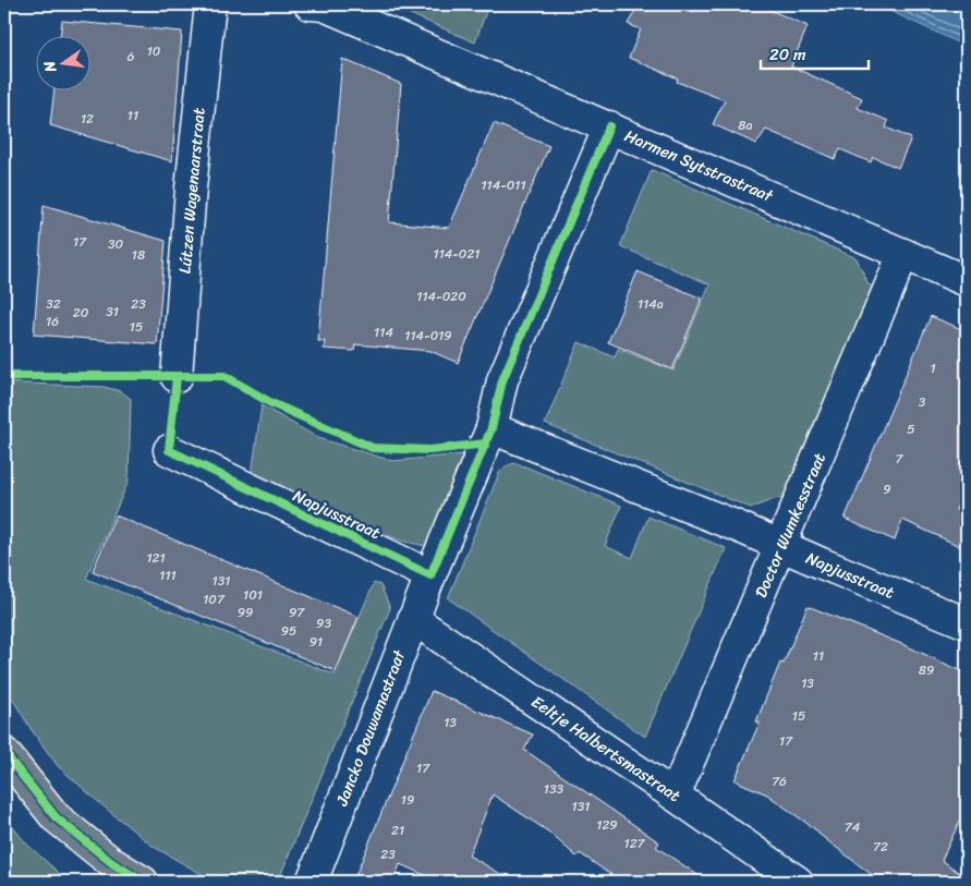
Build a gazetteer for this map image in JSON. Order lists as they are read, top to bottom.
{
  "streets": {
    "street": [
      "Harmen Sytstrastraat",
      "Lútzen Wagenaarstraat",
      "Napjusstraat",
      "Doctor Wumkesstraat",
      "Jancko Douwamastraat",
      "Eeltje Halbertsmastraat"
    ]
  },
  "crossings": [
    ["Harmen Sytstrastraat", "Doctor Wumkesstraat"],
    ["Napjusstraat", "Doctor Wumkesstraat"],
    ["Napjusstraat", "Jancko Douwamastraat"],
    ["Doctor Wumkesstraat", "Eeltje Halbertsmastraat"],
    ["Jancko Douwamastraat", "Eeltje Halbertsmastraat"]
  ],
  "house_numbers": [
    "10",
    "6",
    "11",
    "12",
    "8a",
    "114-011",
    "17",
    "30",
    "114-021",
    "18",
    "114-020",
    "32",
    "23",
    "114a",
    "31",
    "20",
    "16",
    "15",
    "114",
    "114-019",
    "1",
    "3",
    "5",
    "7",
    "9",
    "121",
    "111",
    "131",
    "101",
    "107",
    "99",
    "97",
    "93",
    "95",
    "91",
    "11",
    "89",
    "13",
    "15",
    "13",
    "17",
    "17",
    "76",
    "133",
    "19",
    "131",
    "129",
    "74",
    "21",
    "127",
    "72",
    "23"
  ],
  "scale_bar": "20 m",
  "north": "left"
}
